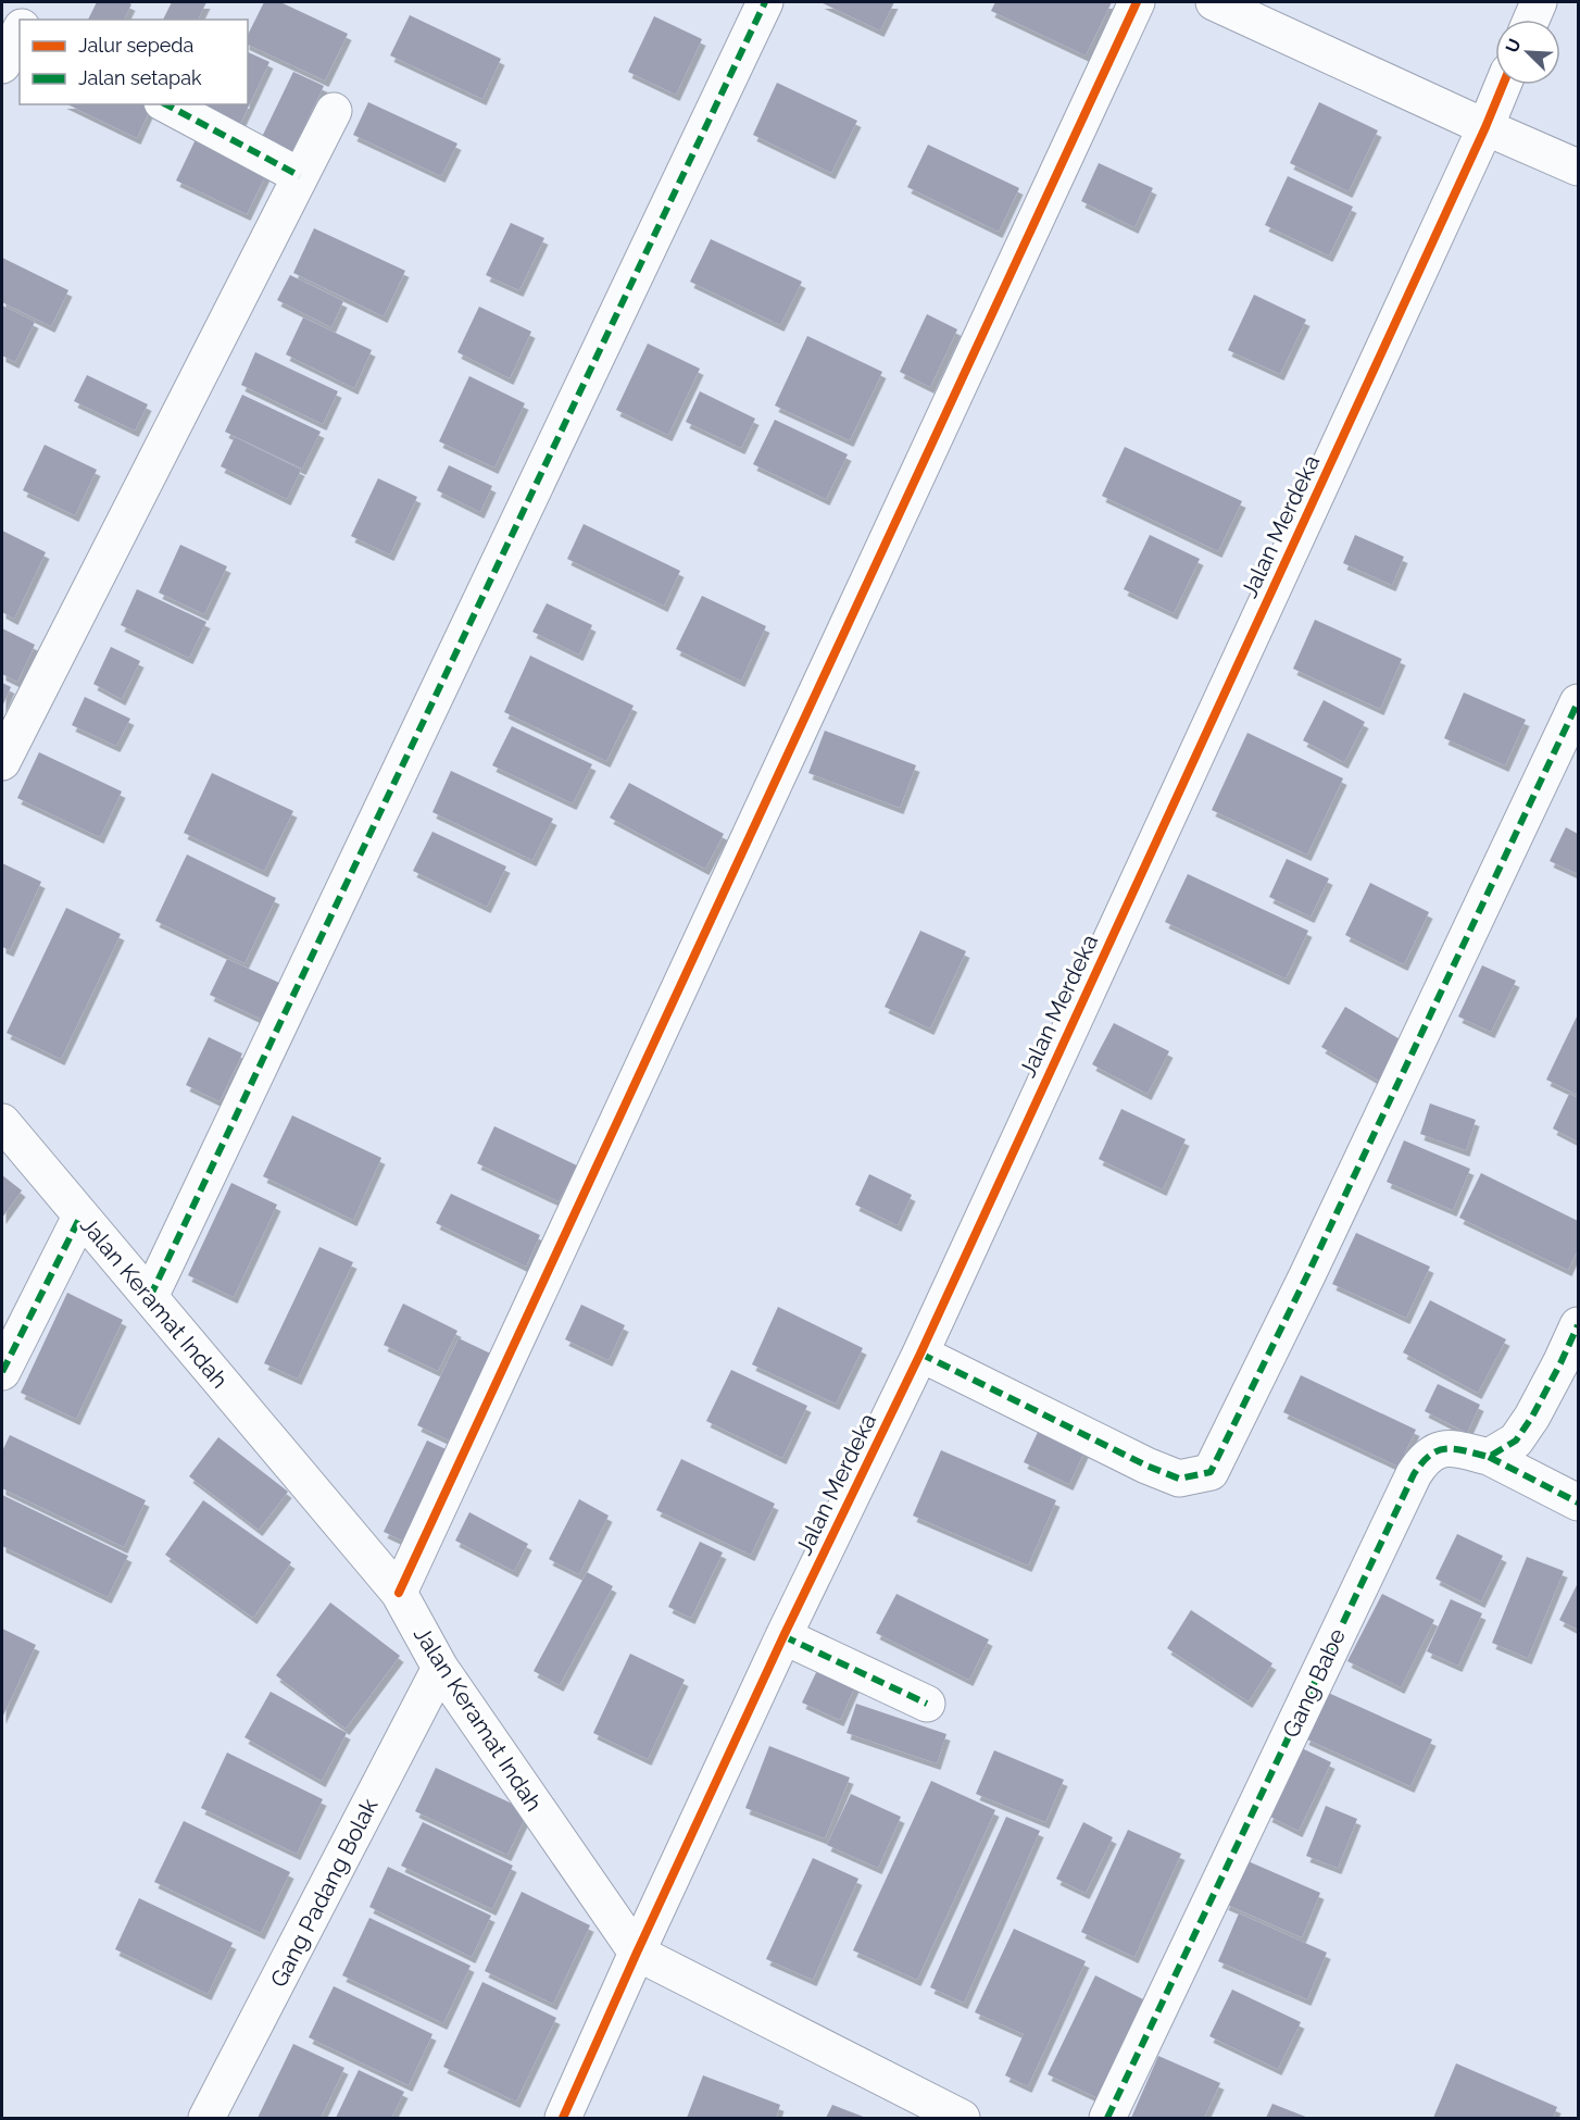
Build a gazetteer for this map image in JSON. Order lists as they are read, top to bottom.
{
  "streets": {
    "street": [
      "Jalan Merdeka",
      "Jalan Keramat Indah",
      "Gang Babe",
      "Gang Padang Bolak"
    ]
  },
  "crossings": [
    ["Jalan Merdeka", "Jalan Keramat Indah"],
    ["Jalan Keramat Indah", "Gang Padang Bolak"]
  ],
  "legend": ["Jalur sepeda", "Jalan setapak"],
  "north": "top left"
}
